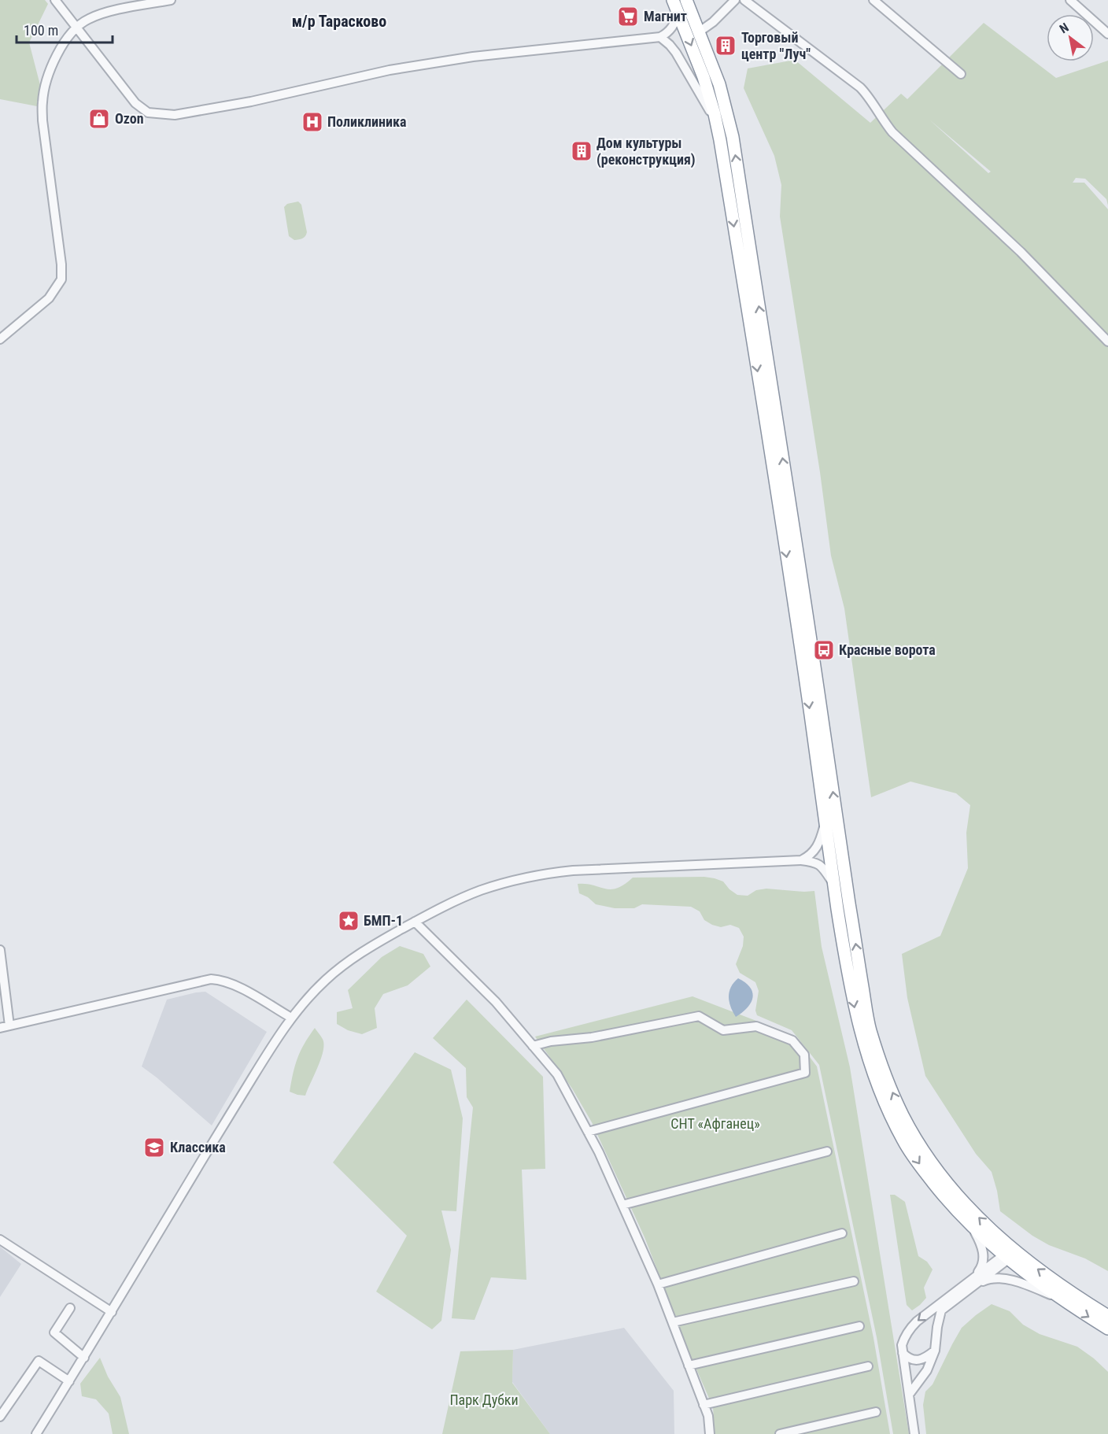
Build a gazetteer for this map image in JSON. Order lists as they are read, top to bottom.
{
  "districts": ["м/р Тарасково"],
  "parks": ["СНТ «Афганец»", "Парк Дубки"],
  "places": {
    "supermarket": ["Магнит"],
    "building": ["Торговый центр \"Луч\"", "Дом культуры (реконструкция)"],
    "shop": ["Ozon"],
    "hospital": ["Поликлиника"],
    "bus stop": ["Красные ворота"],
    "place": ["БМП-1"],
    "school or university": ["Классика"]
  },
  "scale_bar": "100 m",
  "north": "top left"
}
